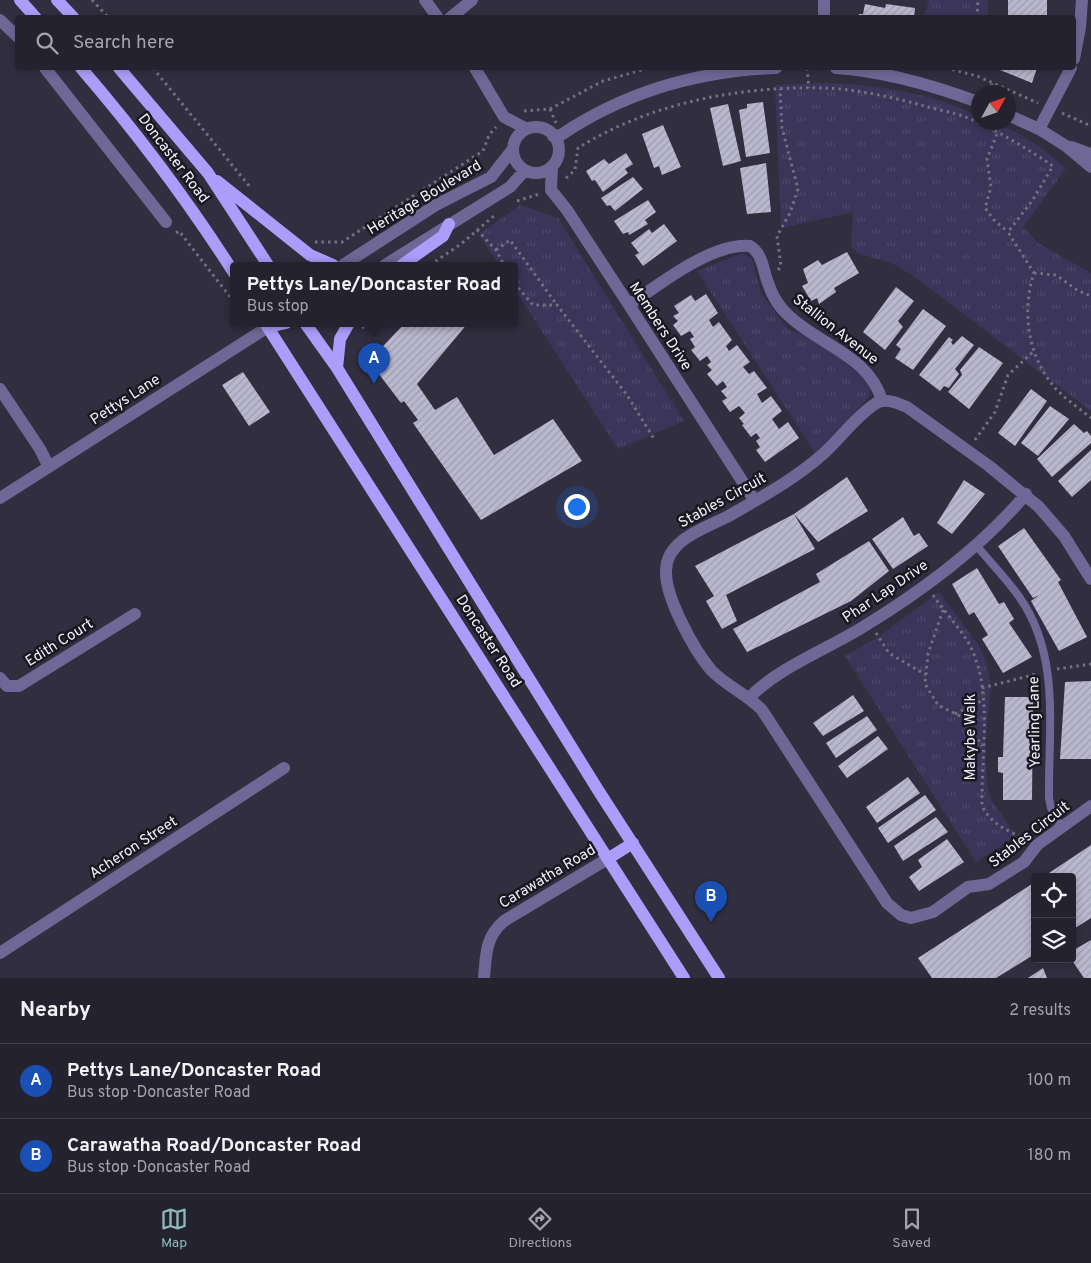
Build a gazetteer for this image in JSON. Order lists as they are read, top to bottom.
{
  "streets": {
    "main road": ["Doncaster Road"],
    "street": [
      "Heritage Boulevard",
      "Members Drive",
      "Stallion Avenue",
      "Pettys Lane",
      "Stables Circuit",
      "Phar Lap Drive",
      "Edith Court",
      "Acheron Street",
      "Carawatha Road"
    ],
    "lane": ["Yearling Lane"],
    "path": ["Makybe Walk"]
  },
  "crossings": [
    ["Doncaster Road", "Carawatha Road"],
    ["Members Drive", "Stallion Avenue"],
    ["Members Drive", "Stables Circuit"],
    ["Stallion Avenue", "Stables Circuit"],
    ["Stables Circuit", "Phar Lap Drive"],
    ["Stables Circuit", "Yearling Lane"],
    ["Stables Circuit", "Makybe Walk"],
    ["Phar Lap Drive", "Yearling Lane"],
    ["Phar Lap Drive", "Makybe Walk"]
  ],
  "north": "top right",
  "page": {
    "search": "Search here",
    "popup": ["Pettys Lane/Doncaster Road", "Bus stop"],
    "pins": ["A", "B"],
    "heading": ["Nearby", "2 results"],
    "list": [
      {
        "mark": "A",
        "name": "Pettys Lane/Doncaster Road",
        "note": "Bus stop · Doncaster Road",
        "value": "100 m"
      },
      {
        "mark": "B",
        "name": "Carawatha Road/Doncaster Road",
        "note": "Bus stop · Doncaster Road",
        "value": "180 m"
      }
    ],
    "nav": ["Map", "Directions", "Saved"]
  }
}
